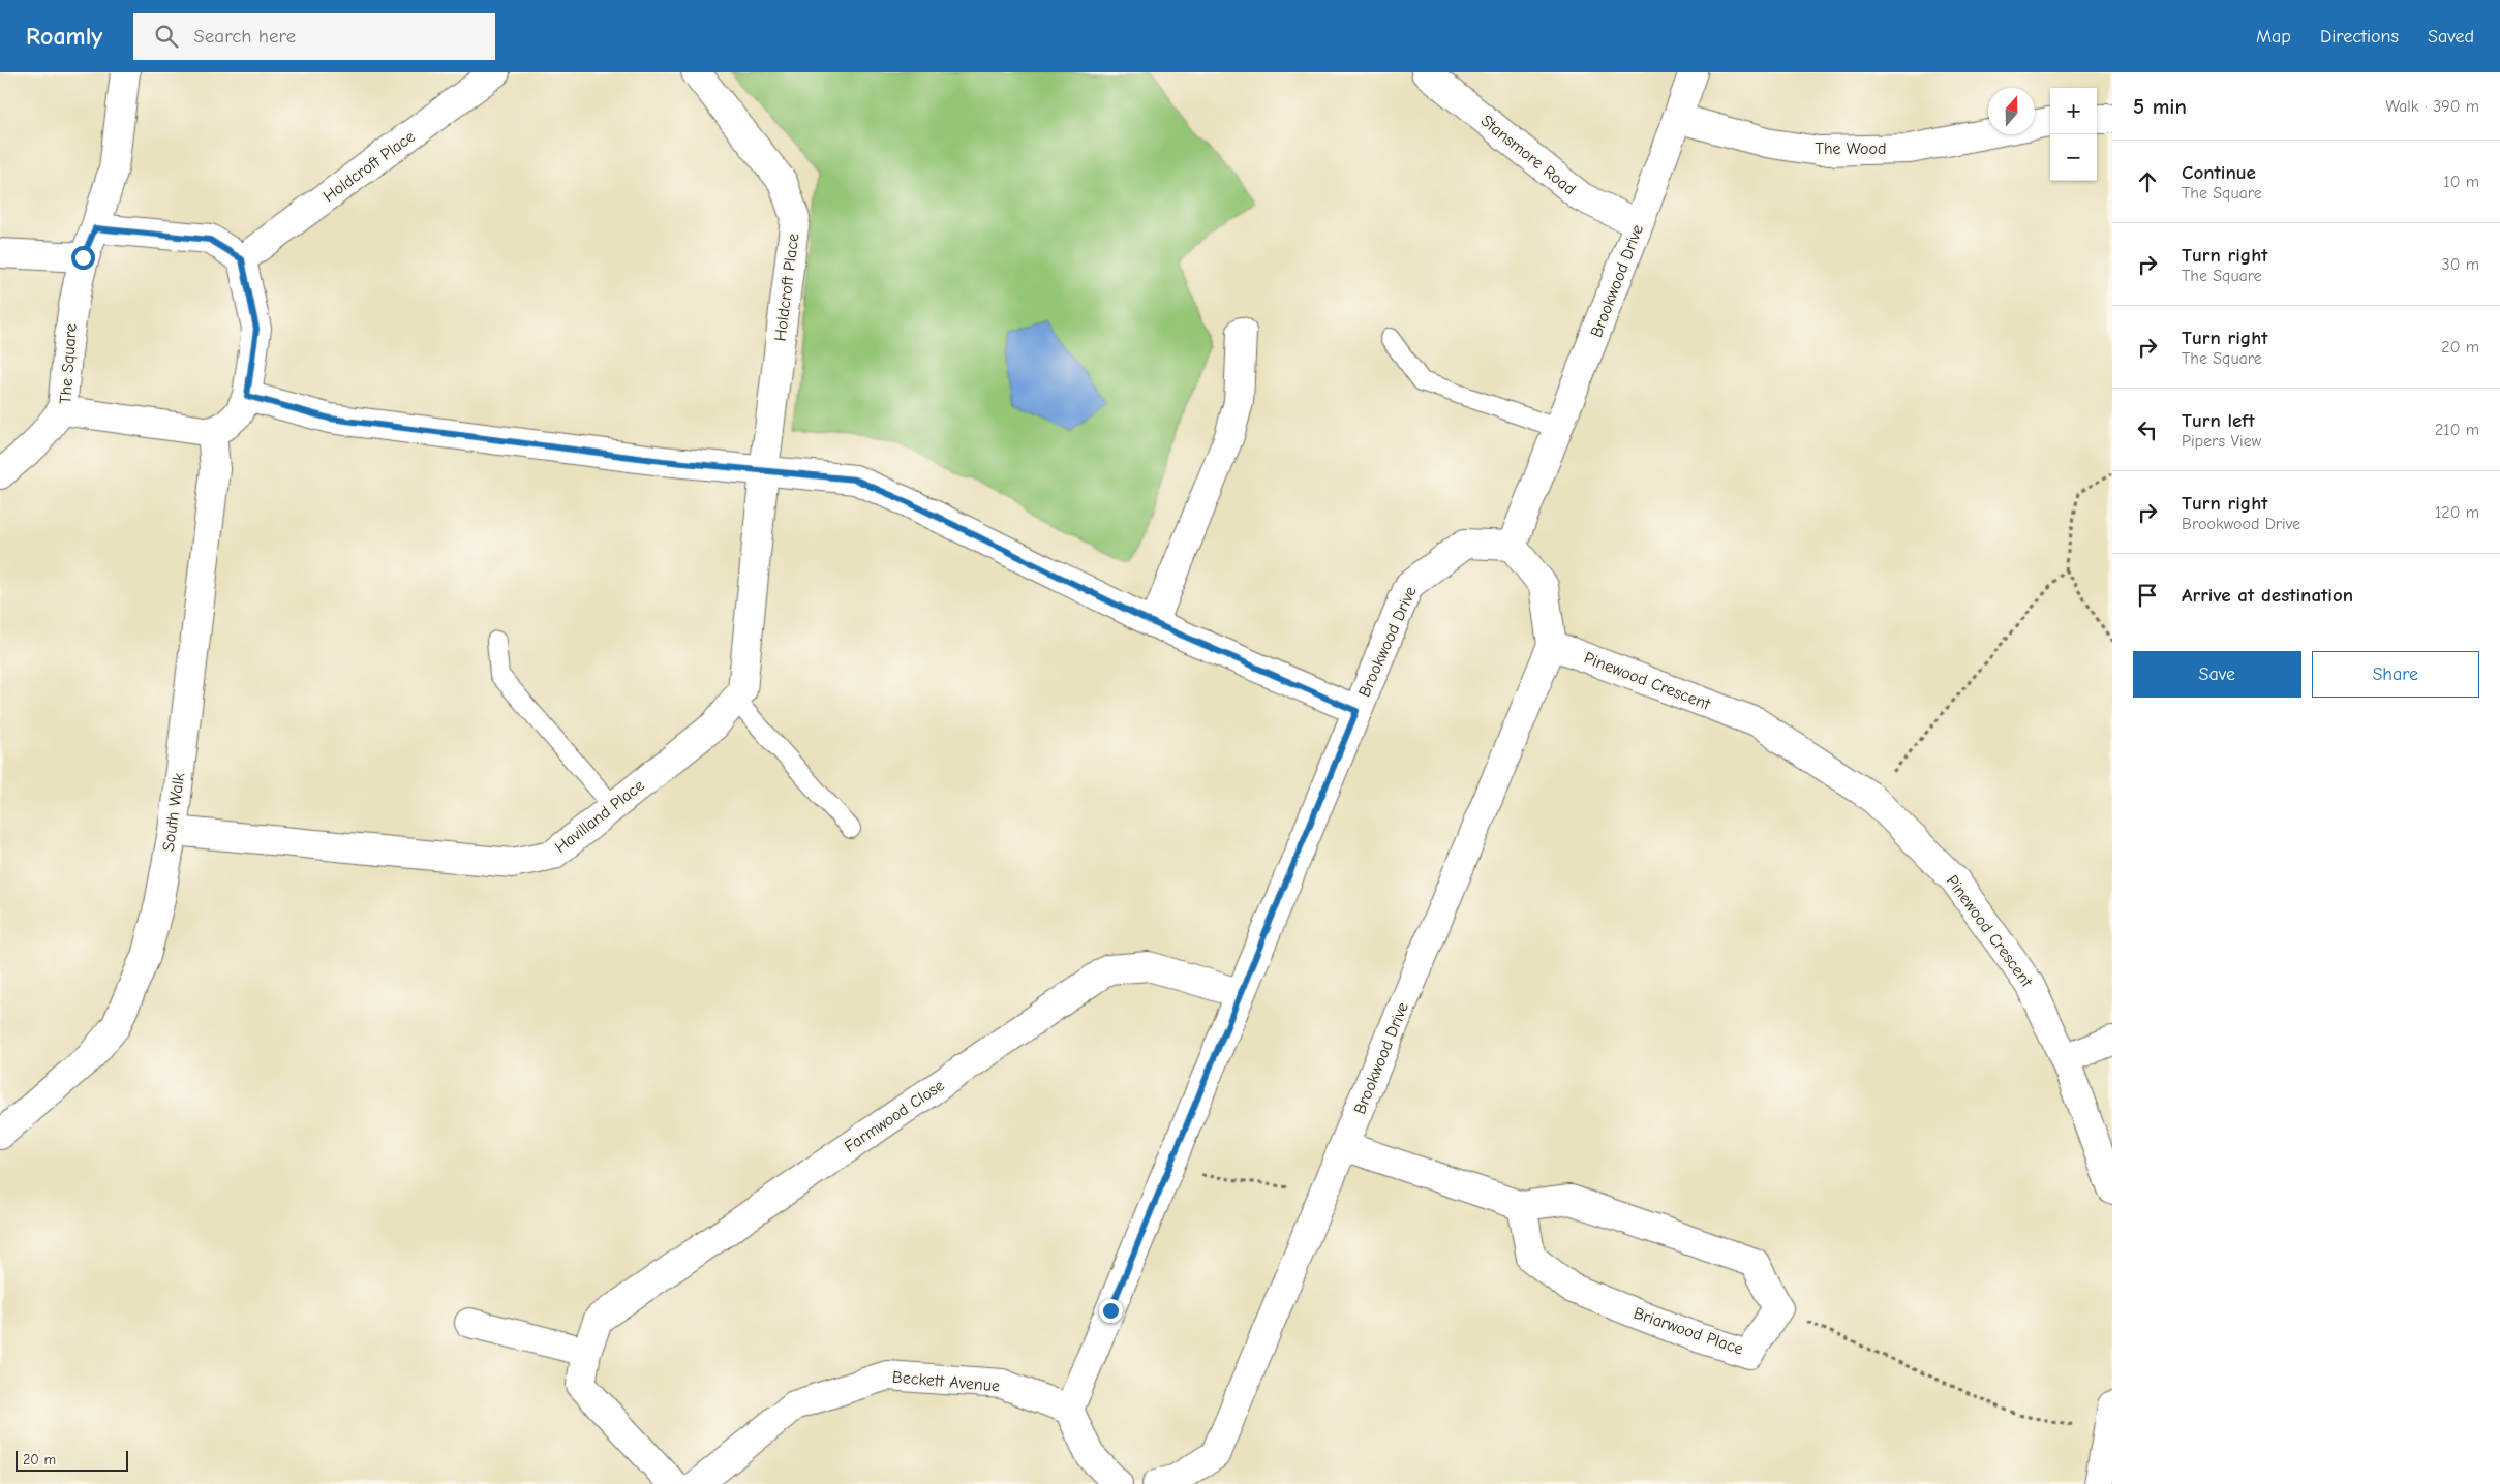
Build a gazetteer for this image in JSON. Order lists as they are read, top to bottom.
{
  "streets": {
    "street": [
      "The Wood",
      "Stansmore Road",
      "Holdcroft Place",
      "Brookwood Drive",
      "The Square",
      "Pinewood Crescent",
      "South Walk",
      "Havilland Place",
      "Farmwood Close",
      "Briarwood Place",
      "Beckett Avenue"
    ]
  },
  "crossings": [
    ["The Wood", "Brookwood Drive"],
    ["Stansmore Road", "Brookwood Drive"],
    ["Holdcroft Place", "Havilland Place"],
    ["Brookwood Drive", "Pinewood Crescent"],
    ["Brookwood Drive", "Farmwood Close"],
    ["Brookwood Drive", "Beckett Avenue"],
    ["The Square", "South Walk"],
    ["South Walk", "Havilland Place"]
  ],
  "scale_bar": "20 m",
  "north": "top",
  "page": {
    "header": "Roamly",
    "search": "Search here",
    "nav": ["Map", "Directions", "Saved"],
    "heading": ["5 min", "Walk · 390 m"],
    "map_buttons": ["+", "−"],
    "list": [
      ["Continue", "The Square", "10 m"],
      ["Turn right", "The Square", "30 m"],
      ["Turn right", "The Square", "20 m"],
      ["Turn left", "Pipers View", "210 m"],
      ["Turn right", "Brookwood Drive", "120 m"],
      "Arrive at destination"
    ],
    "buttons": ["Save", "Share"],
    "scale": "20 m"
  }
}
